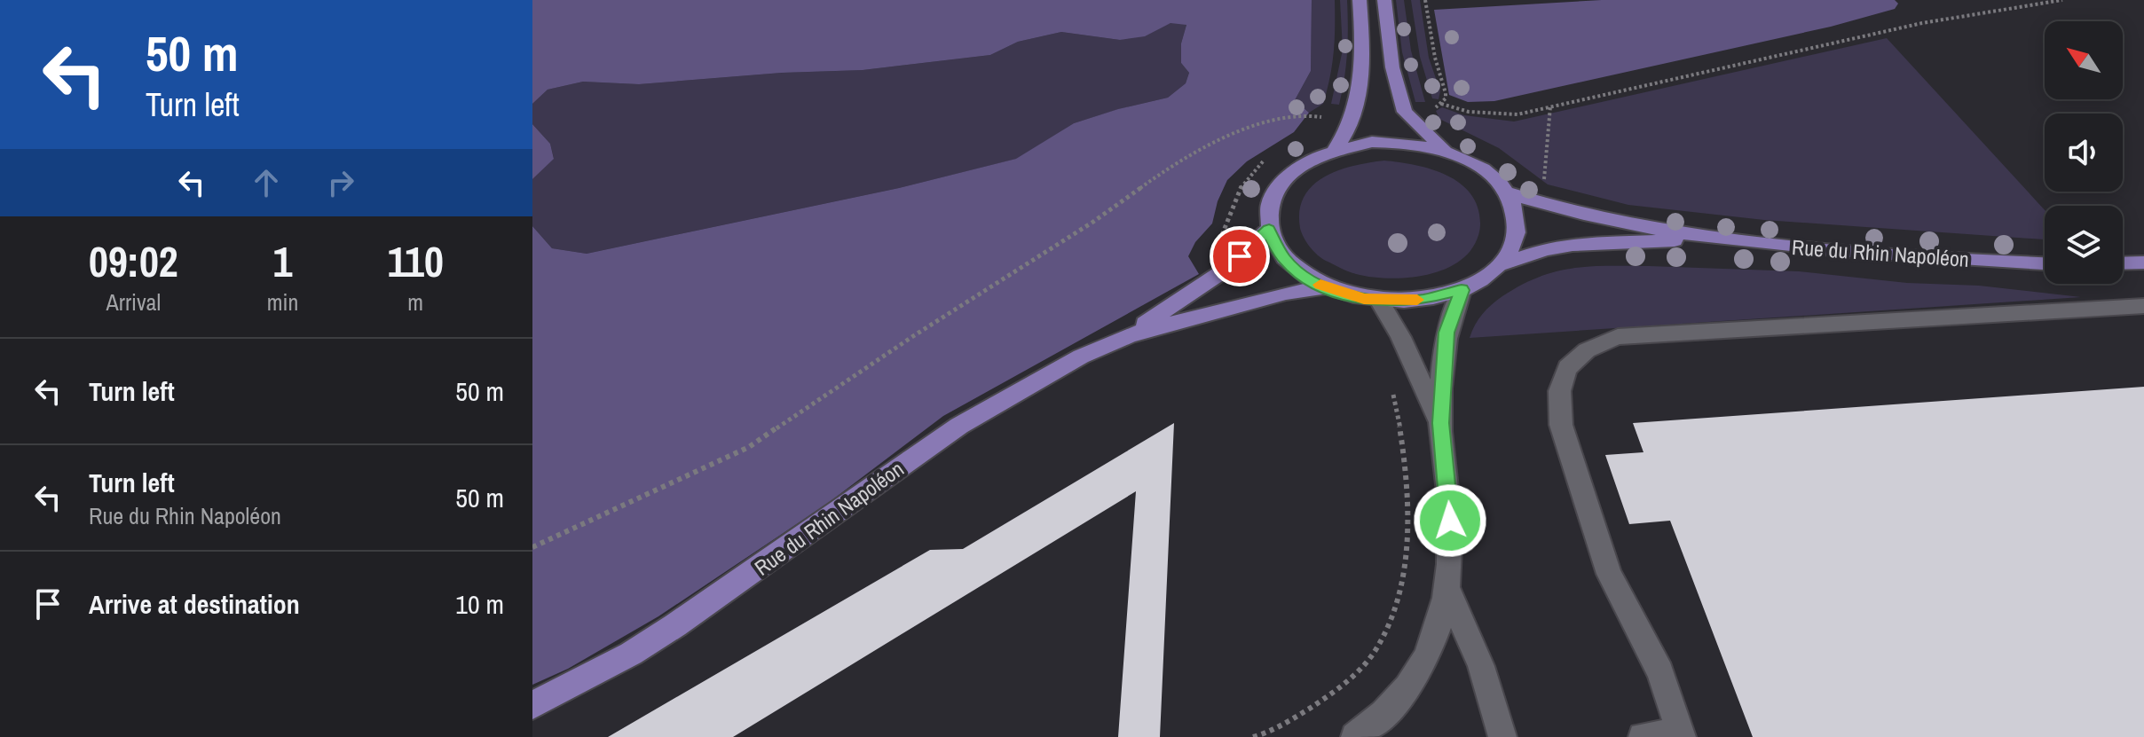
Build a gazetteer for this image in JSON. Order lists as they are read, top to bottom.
{
  "streets": {
    "main road": ["Rue du Rhin Napoléon"]
  },
  "north": "top left",
  "page": {
    "turn": ["50 m", "Turn left"],
    "eta": [
      "09:02",
      "Arrival",
      "1",
      "min",
      "110",
      "m"
    ],
    "list": [
      {
        "name": "Turn left",
        "value": "50 m"
      },
      {
        "name": "Turn left",
        "note": "Rue du Rhin Napoléon",
        "value": "50 m"
      },
      {
        "name": "Arrive at destination",
        "value": "10 m"
      }
    ]
  }
}
